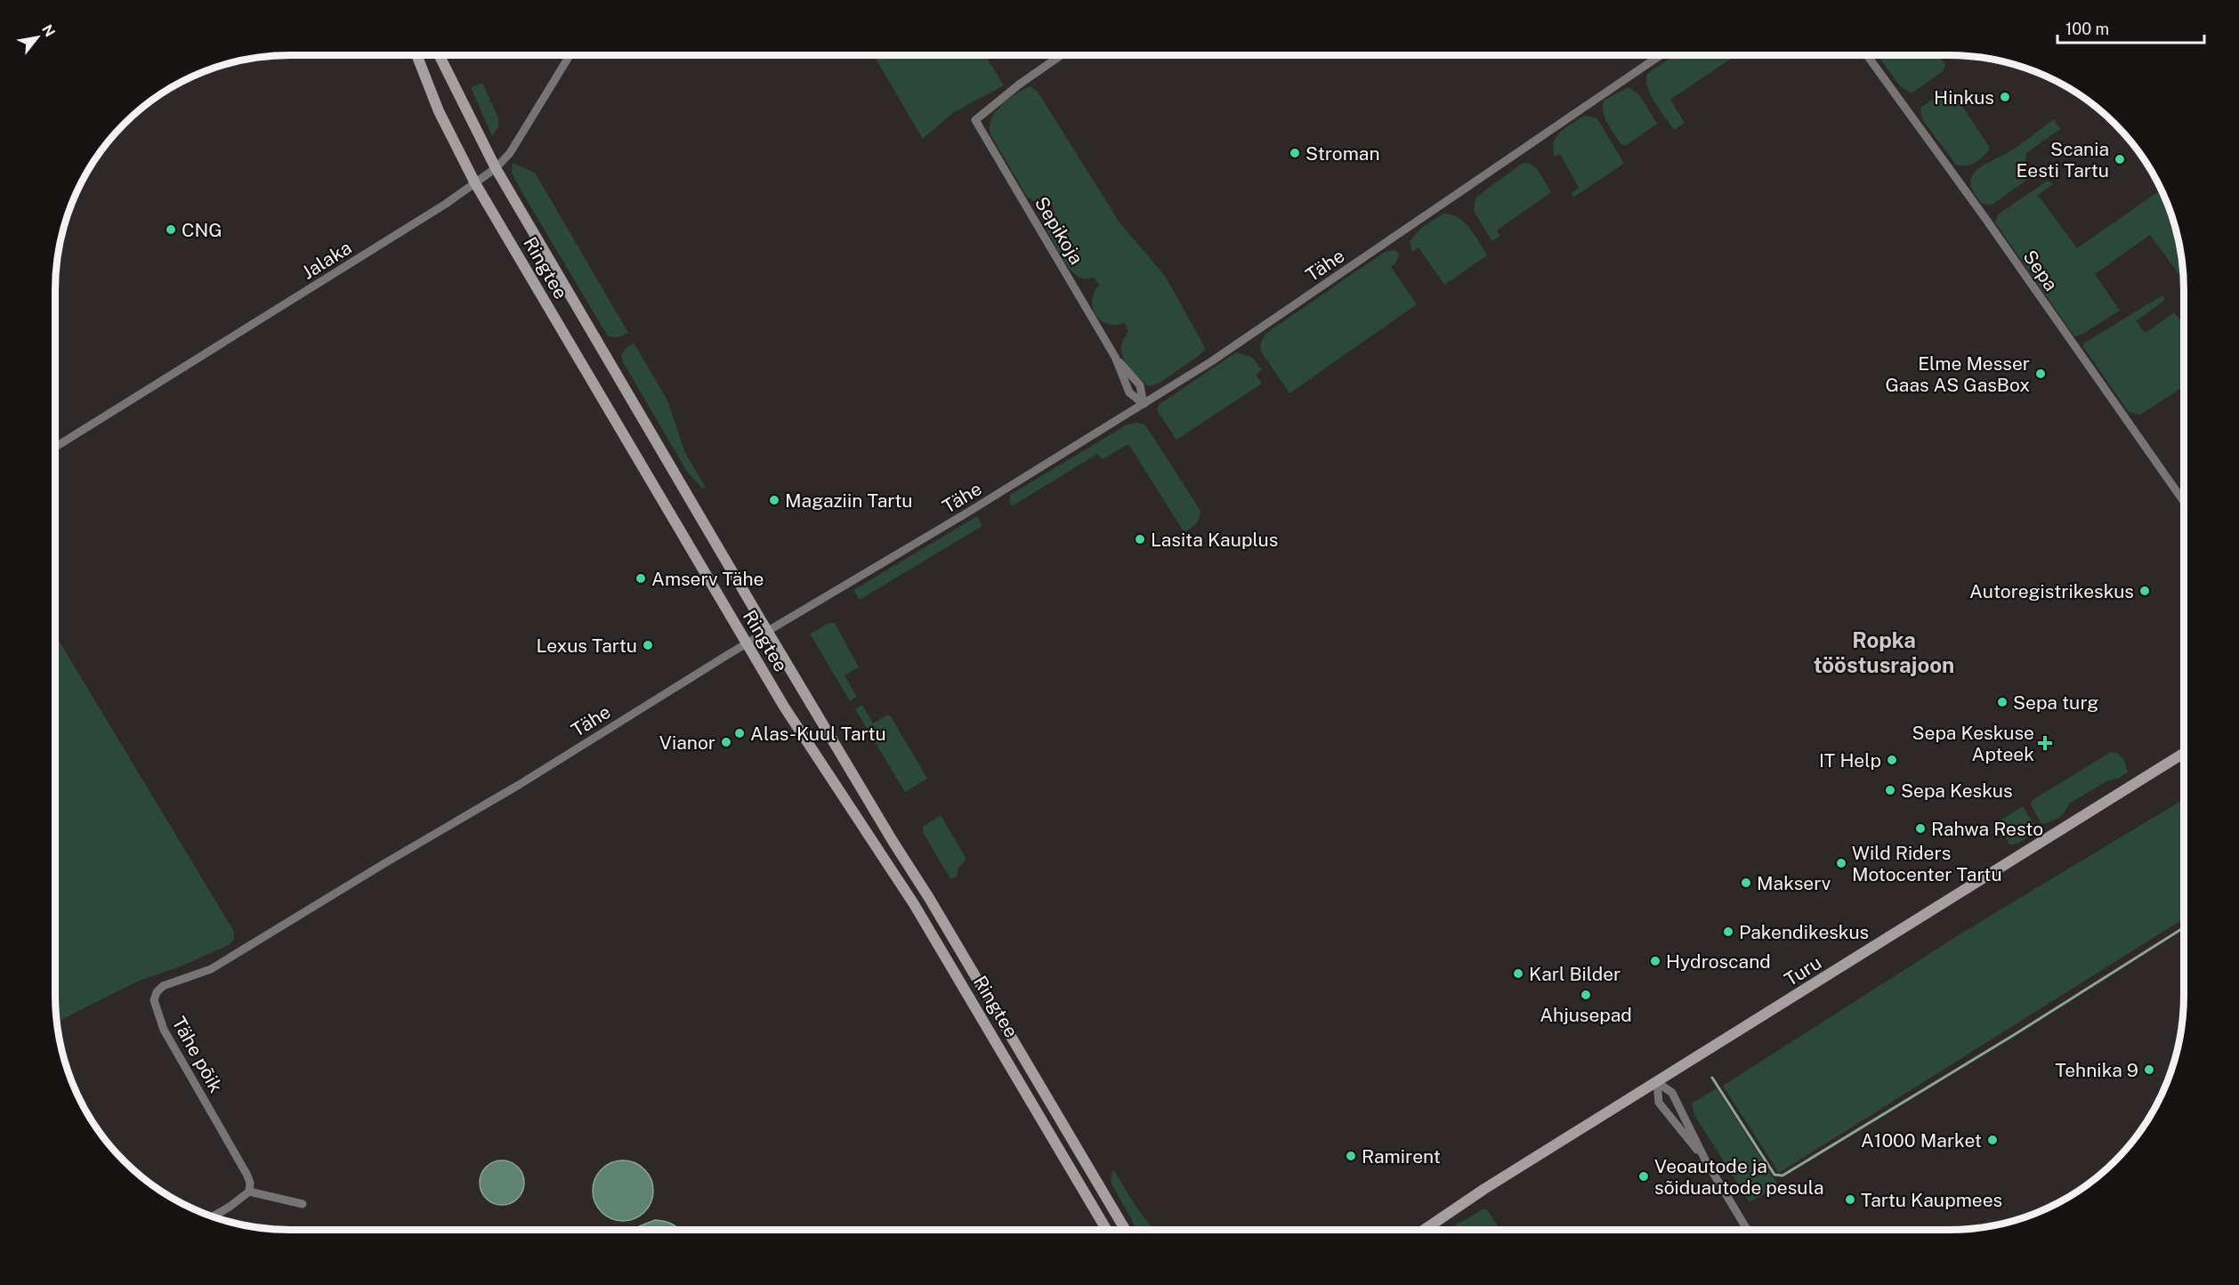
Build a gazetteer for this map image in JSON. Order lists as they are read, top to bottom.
{
  "streets": {
    "main road": ["Ringtee", "Turu"],
    "street": [
      "Sepikoja",
      "Jalaka",
      "Tähe",
      "Sepa",
      "Tähe põik"
    ]
  },
  "crossings": [
    ["Sepikoja", "Tähe"],
    ["Jalaka", "Ringtee"],
    ["Tähe", "Ringtee"],
    ["Tähe", "Tähe põik"]
  ],
  "districts": ["Ropka tööstusrajoon"],
  "places": {
    "other": [
      "Hinkus",
      "Stroman",
      "Scania Eesti Tartu",
      "CNG",
      "Elme Messer Gaas AS GasBox",
      "Magaziin Tartu",
      "Lasita Kauplus",
      "Amserv Tähe",
      "Autoregistrikeskus",
      "Lexus Tartu",
      "Sepa turg",
      "Alas-Kuul Tartu",
      "Vianor",
      "IT Help",
      "Sepa Keskus",
      "Rahwa Resto",
      "Wild Riders Motocenter Tartu",
      "Makserv",
      "Pakendikeskus",
      "Hydroscand",
      "Karl Bilder",
      "Ahjusepad",
      "Tehnika 9",
      "A1000 Market",
      "Ramirent",
      "Veoautode ja sõiduautode pesula",
      "Tartu Kaupmees"
    ],
    "health": ["Sepa Keskuse Apteek"]
  },
  "scale_bar": "100 m",
  "north": "top right"
}
